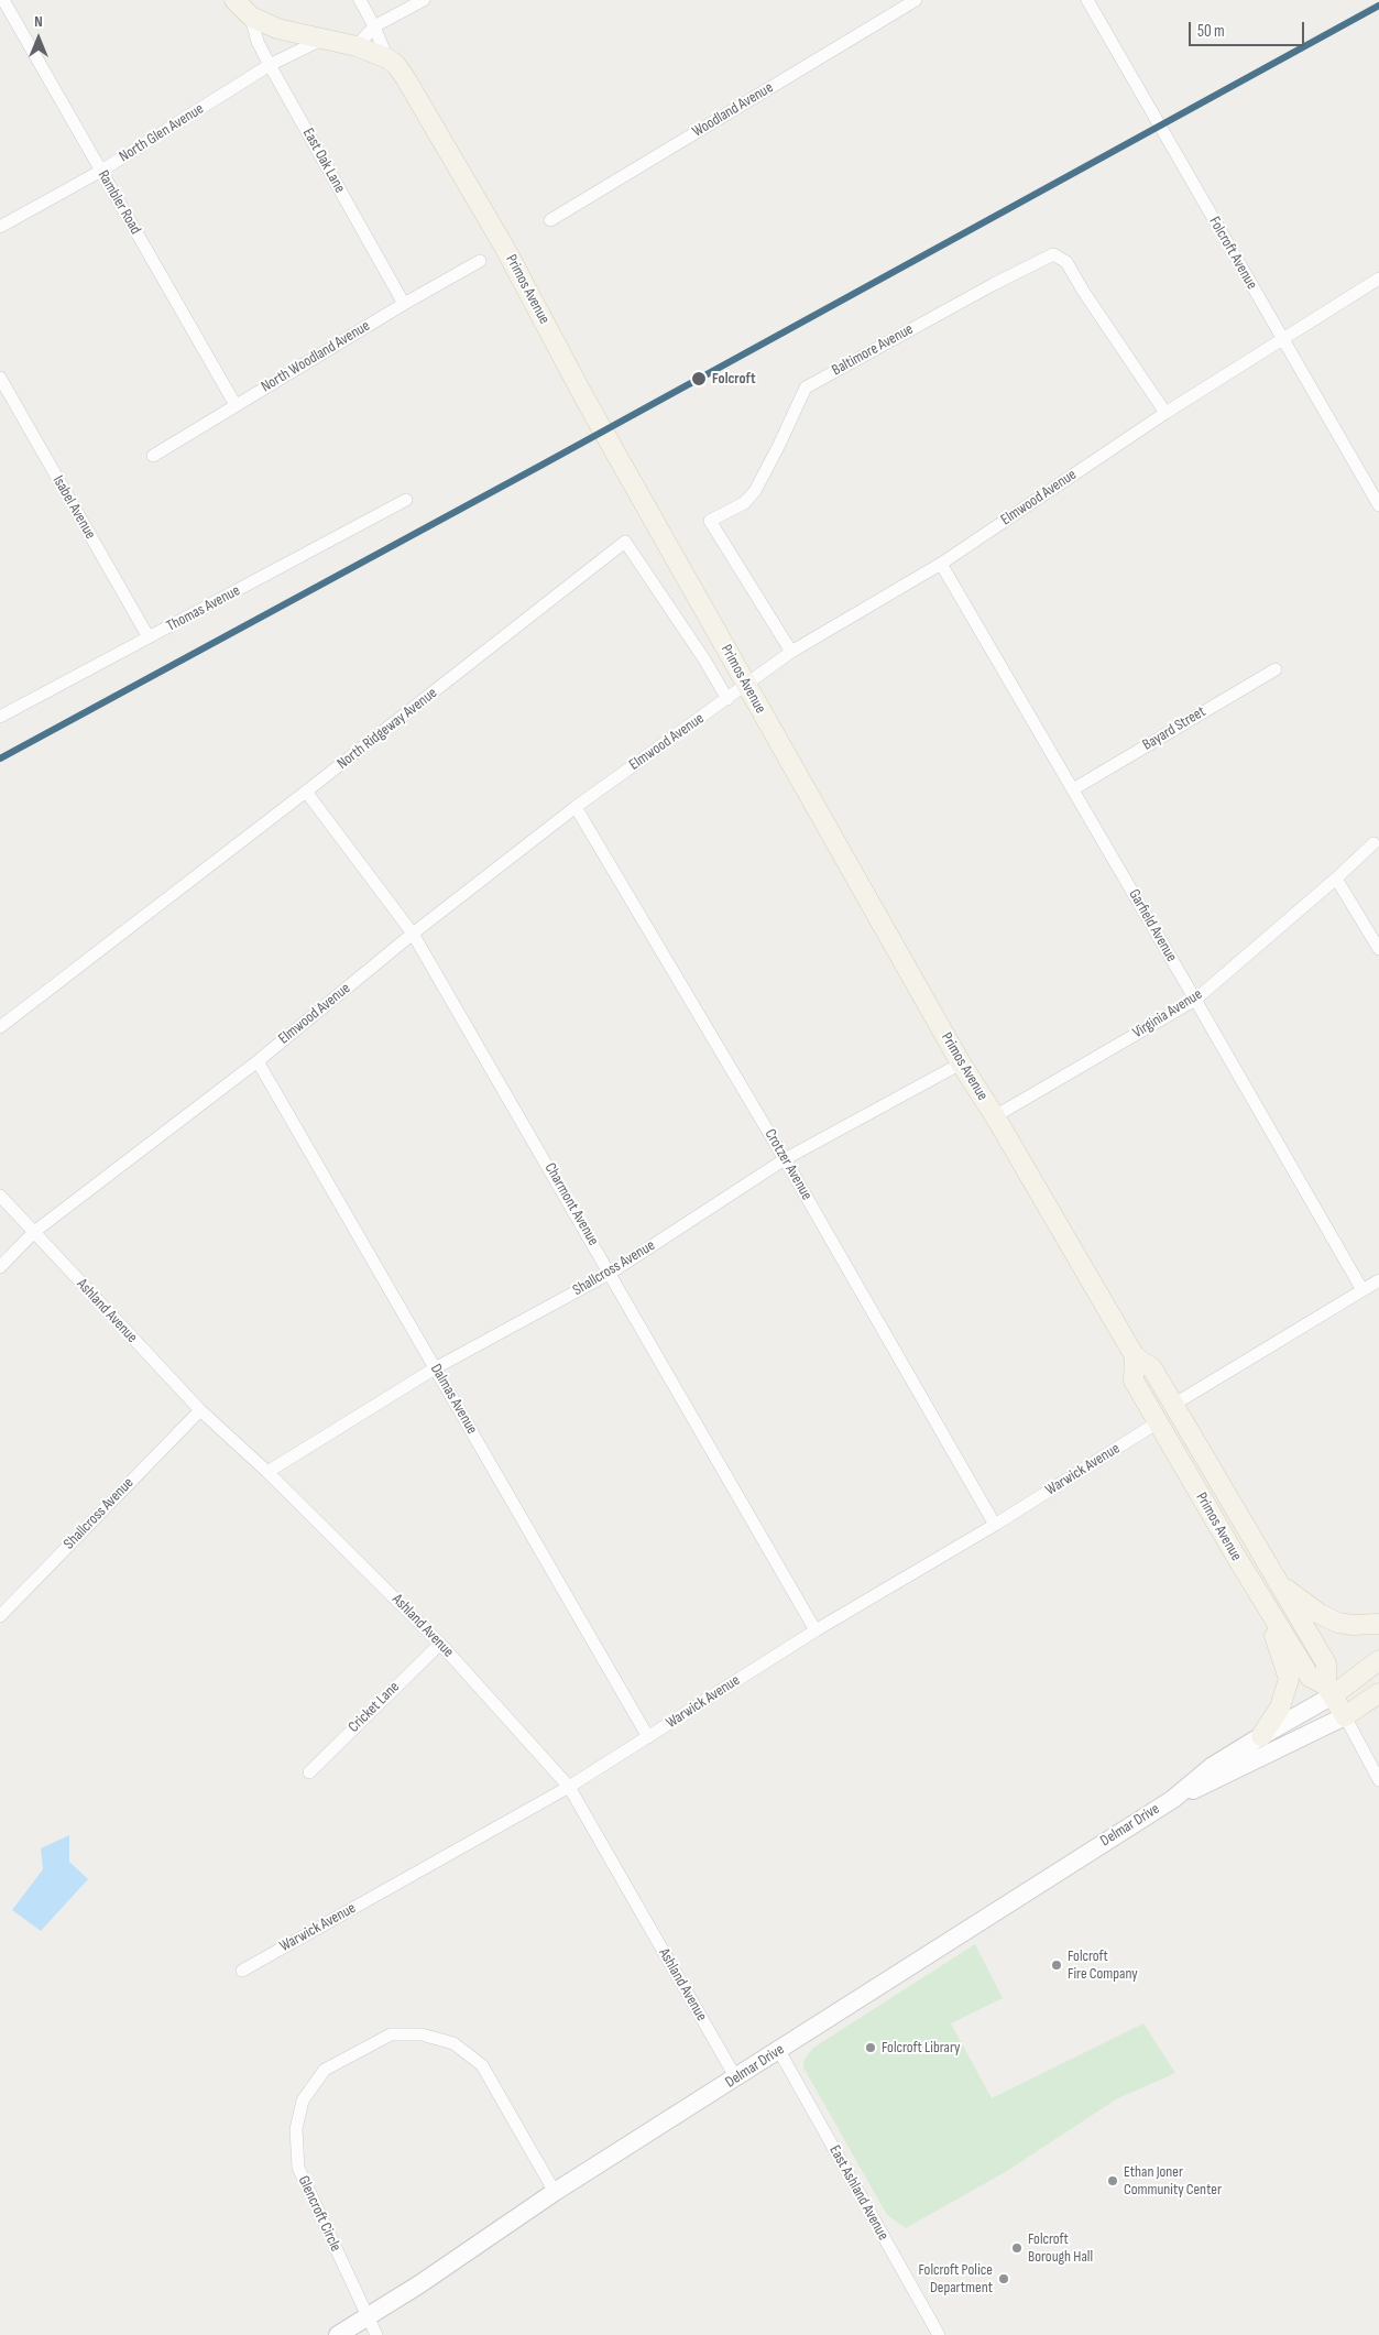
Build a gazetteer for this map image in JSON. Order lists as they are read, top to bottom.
{
  "streets": {
    "main road": ["Primos Avenue"],
    "street": [
      "Woodland Avenue",
      "North Glen Avenue",
      "East Oak Lane",
      "Rambler Road",
      "Folcroft Avenue",
      "Baltimore Avenue",
      "North Woodland Avenue",
      "Elmwood Avenue",
      "Isabel Avenue",
      "Thomas Avenue",
      "North Ridgeway Avenue",
      "Bayard Street",
      "Garfield Avenue",
      "Virginia Avenue",
      "Crotzer Avenue",
      "Charmont Avenue",
      "Shallcross Avenue",
      "Ashland Avenue",
      "Dalmas Avenue",
      "Warwick Avenue",
      "Cricket Lane",
      "Delmar Drive",
      "East Ashland Avenue",
      "Glencroft Circle"
    ]
  },
  "crossings": [
    ["North Glen Avenue", "East Oak Lane"],
    ["North Glen Avenue", "Rambler Road"],
    ["East Oak Lane", "North Woodland Avenue"],
    ["Rambler Road", "North Woodland Avenue"],
    ["Folcroft Avenue", "Elmwood Avenue"],
    ["Primos Avenue", "Elmwood Avenue"],
    ["Primos Avenue", "Virginia Avenue"],
    ["Primos Avenue", "Shallcross Avenue"],
    ["Primos Avenue", "Warwick Avenue"],
    ["Primos Avenue", "Delmar Drive"],
    ["Baltimore Avenue", "Elmwood Avenue"],
    ["Elmwood Avenue", "North Ridgeway Avenue"],
    ["Elmwood Avenue", "Garfield Avenue"],
    ["Elmwood Avenue", "Crotzer Avenue"],
    ["Elmwood Avenue", "Charmont Avenue"],
    ["Elmwood Avenue", "Ashland Avenue"],
    ["Elmwood Avenue", "Dalmas Avenue"],
    ["Isabel Avenue", "Thomas Avenue"],
    ["North Ridgeway Avenue", "Charmont Avenue"],
    ["Bayard Street", "Garfield Avenue"],
    ["Garfield Avenue", "Virginia Avenue"],
    ["Crotzer Avenue", "Shallcross Avenue"],
    ["Crotzer Avenue", "Warwick Avenue"],
    ["Charmont Avenue", "Shallcross Avenue"],
    ["Charmont Avenue", "Warwick Avenue"],
    ["Shallcross Avenue", "Ashland Avenue"],
    ["Shallcross Avenue", "Dalmas Avenue"],
    ["Ashland Avenue", "Warwick Avenue"],
    ["Ashland Avenue", "Cricket Lane"],
    ["Ashland Avenue", "Delmar Drive"],
    ["Dalmas Avenue", "Warwick Avenue"],
    ["Delmar Drive", "East Ashland Avenue"],
    ["Delmar Drive", "Glencroft Circle"]
  ],
  "places": [
    "Folcroft",
    "Folcroft Fire Company",
    "Folcroft Library",
    "Ethan Joner Community Center",
    "Folcroft Borough Hall",
    "Folcroft Police Department"
  ],
  "scale_bar": "50 m",
  "north": "top"
}
